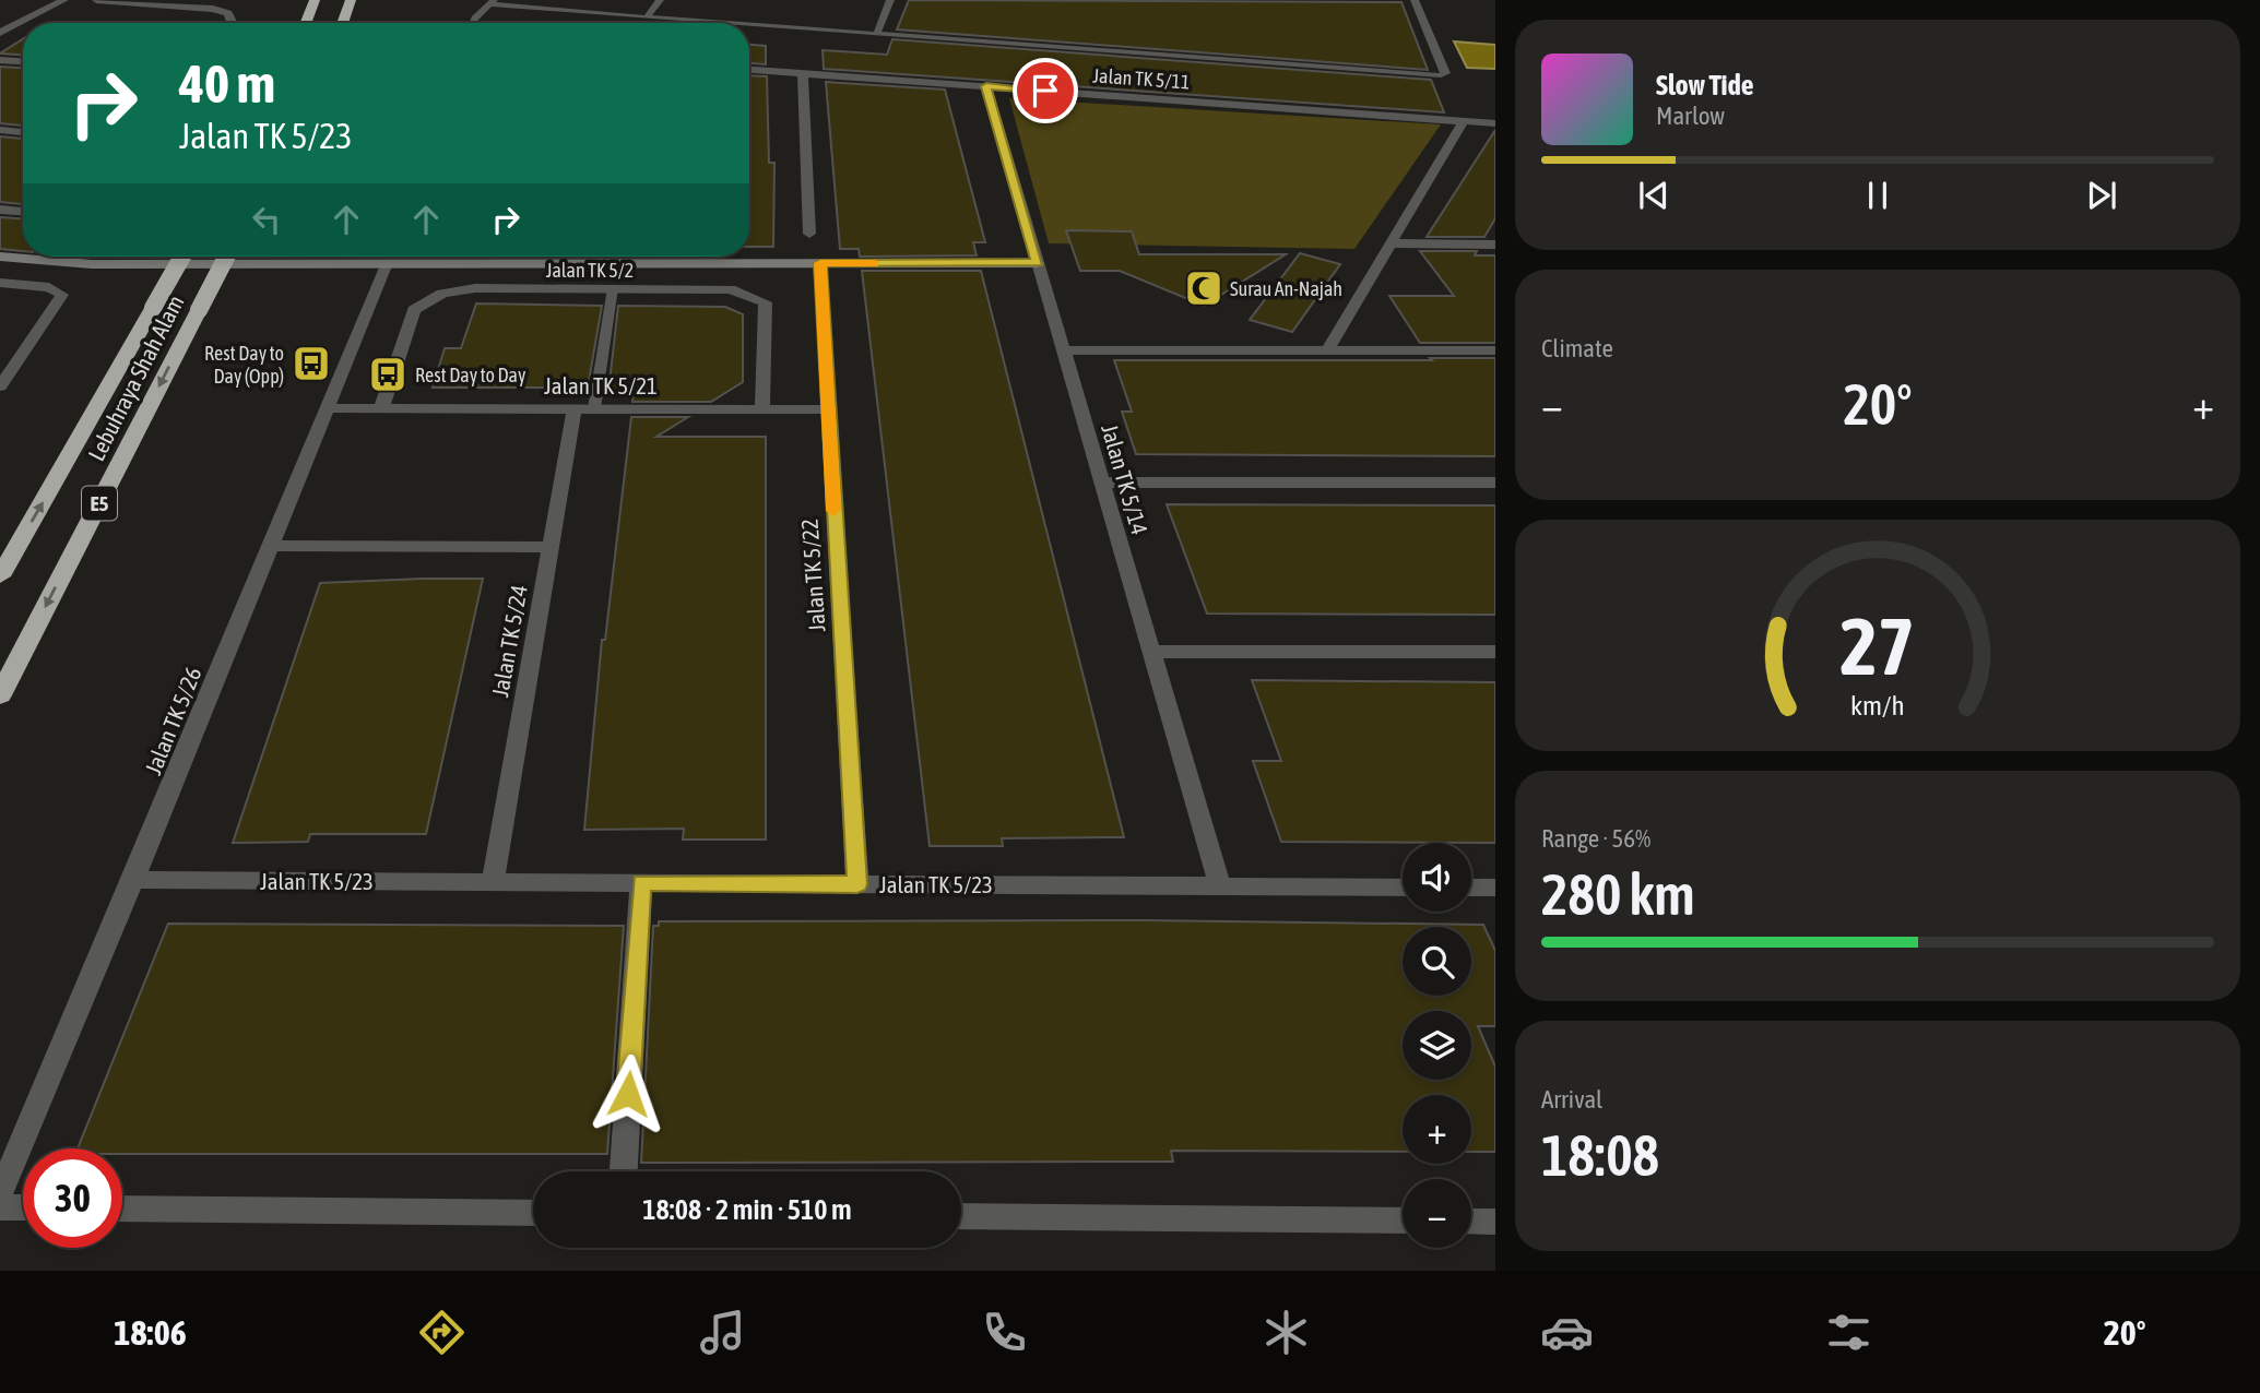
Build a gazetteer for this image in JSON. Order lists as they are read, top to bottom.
{
  "streets": {
    "highway": ["Lebuhraya Shah Alam", "E5"],
    "street": [
      "Jalan TK 5/11",
      "Jalan TK 5/2",
      "Jalan TK 5/21",
      "Jalan TK 5/14",
      "Jalan TK 5/22",
      "Jalan TK 5/24",
      "Jalan TK 5/26",
      "Jalan TK 5/23"
    ]
  },
  "crossings": [
    ["Jalan TK 5/11", "Jalan TK 5/14"],
    ["Jalan TK 5/2", "Jalan TK 5/21"],
    ["Jalan TK 5/21", "Jalan TK 5/22"],
    ["Jalan TK 5/21", "Jalan TK 5/24"],
    ["Jalan TK 5/21", "Jalan TK 5/26"],
    ["Jalan TK 5/14", "Jalan TK 5/23"],
    ["Jalan TK 5/22", "Jalan TK 5/23"],
    ["Jalan TK 5/24", "Jalan TK 5/23"],
    ["Jalan TK 5/26", "Jalan TK 5/23"]
  ],
  "places": {
    "mosque": ["Surau An-Najah"],
    "bus stop": ["Rest Day to Day (Opp)", "Rest Day to Day"]
  },
  "page": {
    "turn": ["40 m", "Jalan TK 5/23"],
    "song": ["Slow Tide", "Marlow"],
    "tile": [
      "Climate",
      ["Range · 56%", "280 km"],
      ["Arrival", "18:08"]
    ],
    "heat": ["−", "20°", "+"],
    "map_buttons": ["+", "−"],
    "limit": "30",
    "trip": "18:08 · 2 min · 510 m",
    "tabs": ["18:06", "20°"],
    "gauge": ["27", "km/h"]
  }
}
